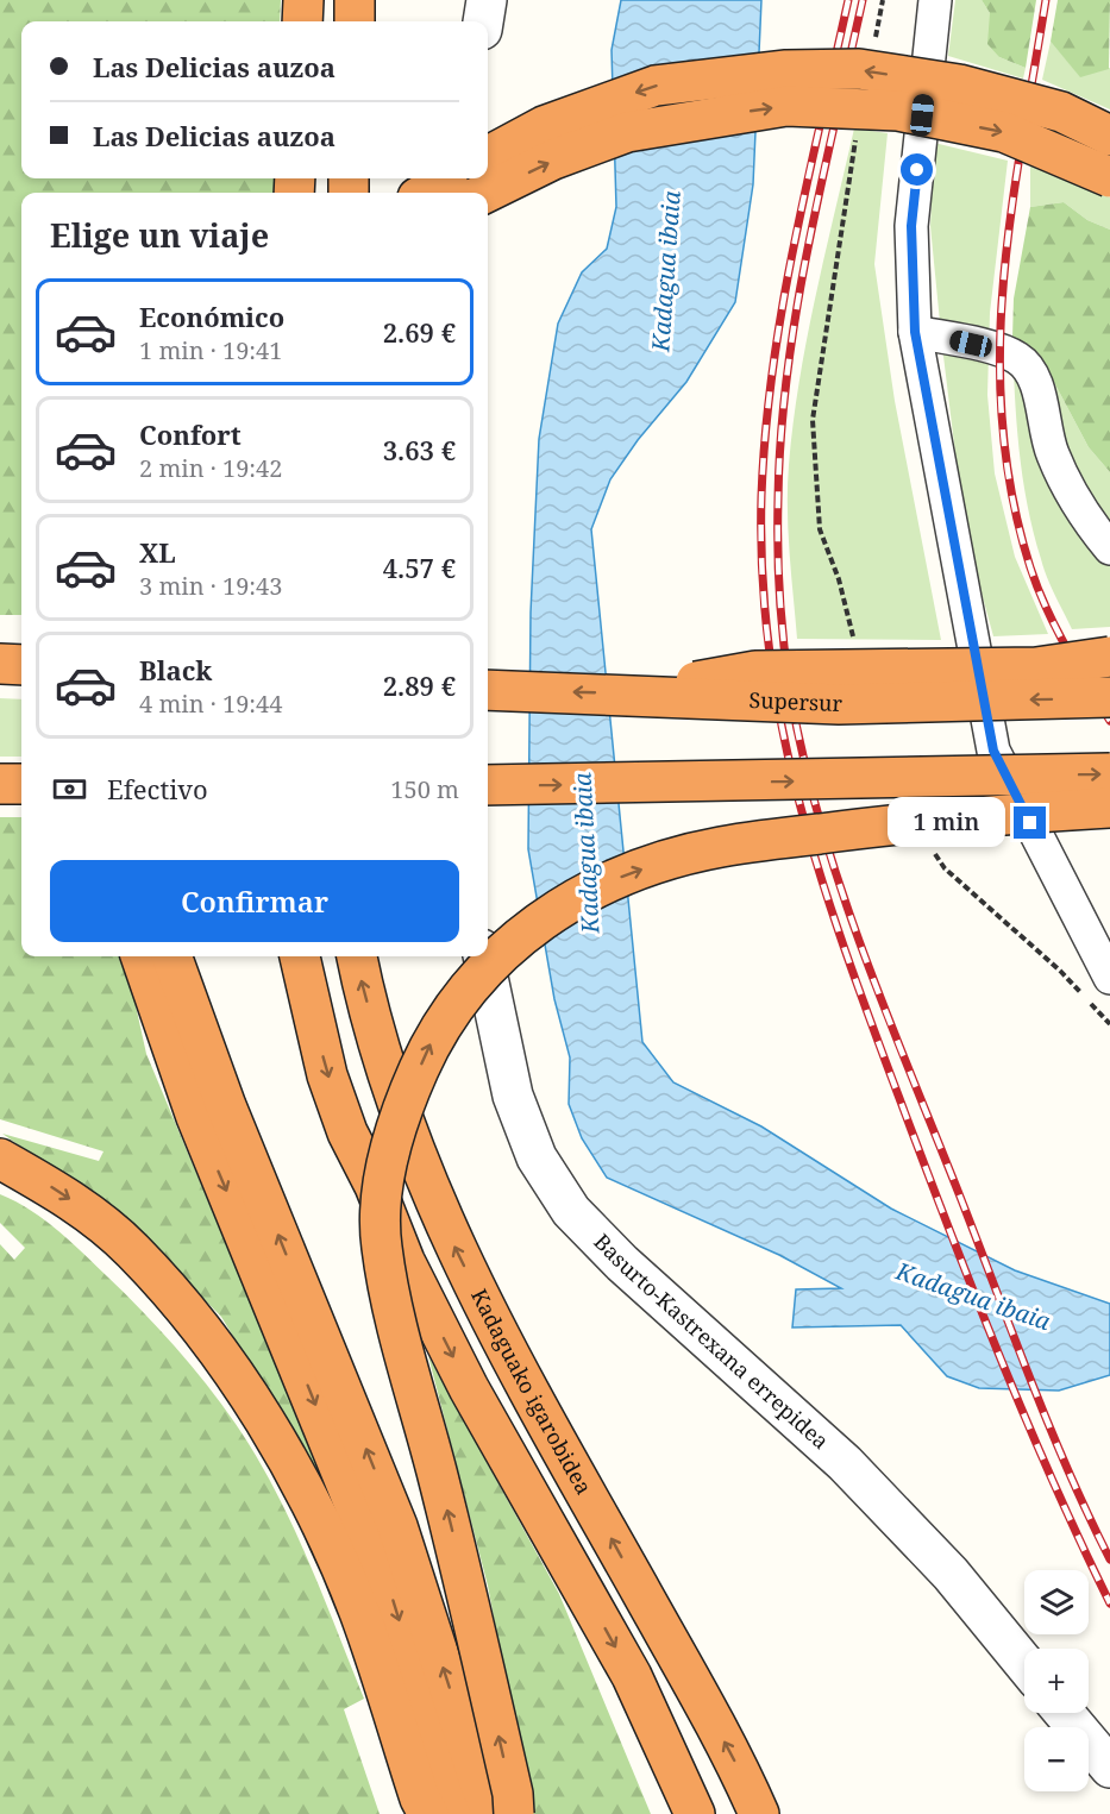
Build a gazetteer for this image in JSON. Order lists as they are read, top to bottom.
{
  "streets": {
    "highway": ["Supersur", "Kadaguako igarobidea"],
    "street": ["Basurto-Kastrexana errepidea"]
  },
  "water": ["Kadagua ibaia"],
  "page": {
    "banner": ["Las Delicias auzoa", "Las Delicias auzoa"],
    "heading": "Elige un viaje",
    "list": [
      {
        "name": "Económico",
        "note": "1 min · 19:41",
        "value": "2.69 €"
      },
      {
        "name": "Confort",
        "note": "2 min · 19:42",
        "value": "3.63 €"
      },
      {
        "name": "XL",
        "note": "3 min · 19:43",
        "value": "4.57 €"
      },
      {
        "name": "Black",
        "note": "4 min · 19:44",
        "value": "2.89 €"
      }
    ],
    "pay": ["Efectivo", "150 m"],
    "bubble": "1 min",
    "buttons": "Confirmar",
    "map_buttons": ["+", "−"]
  }
}
